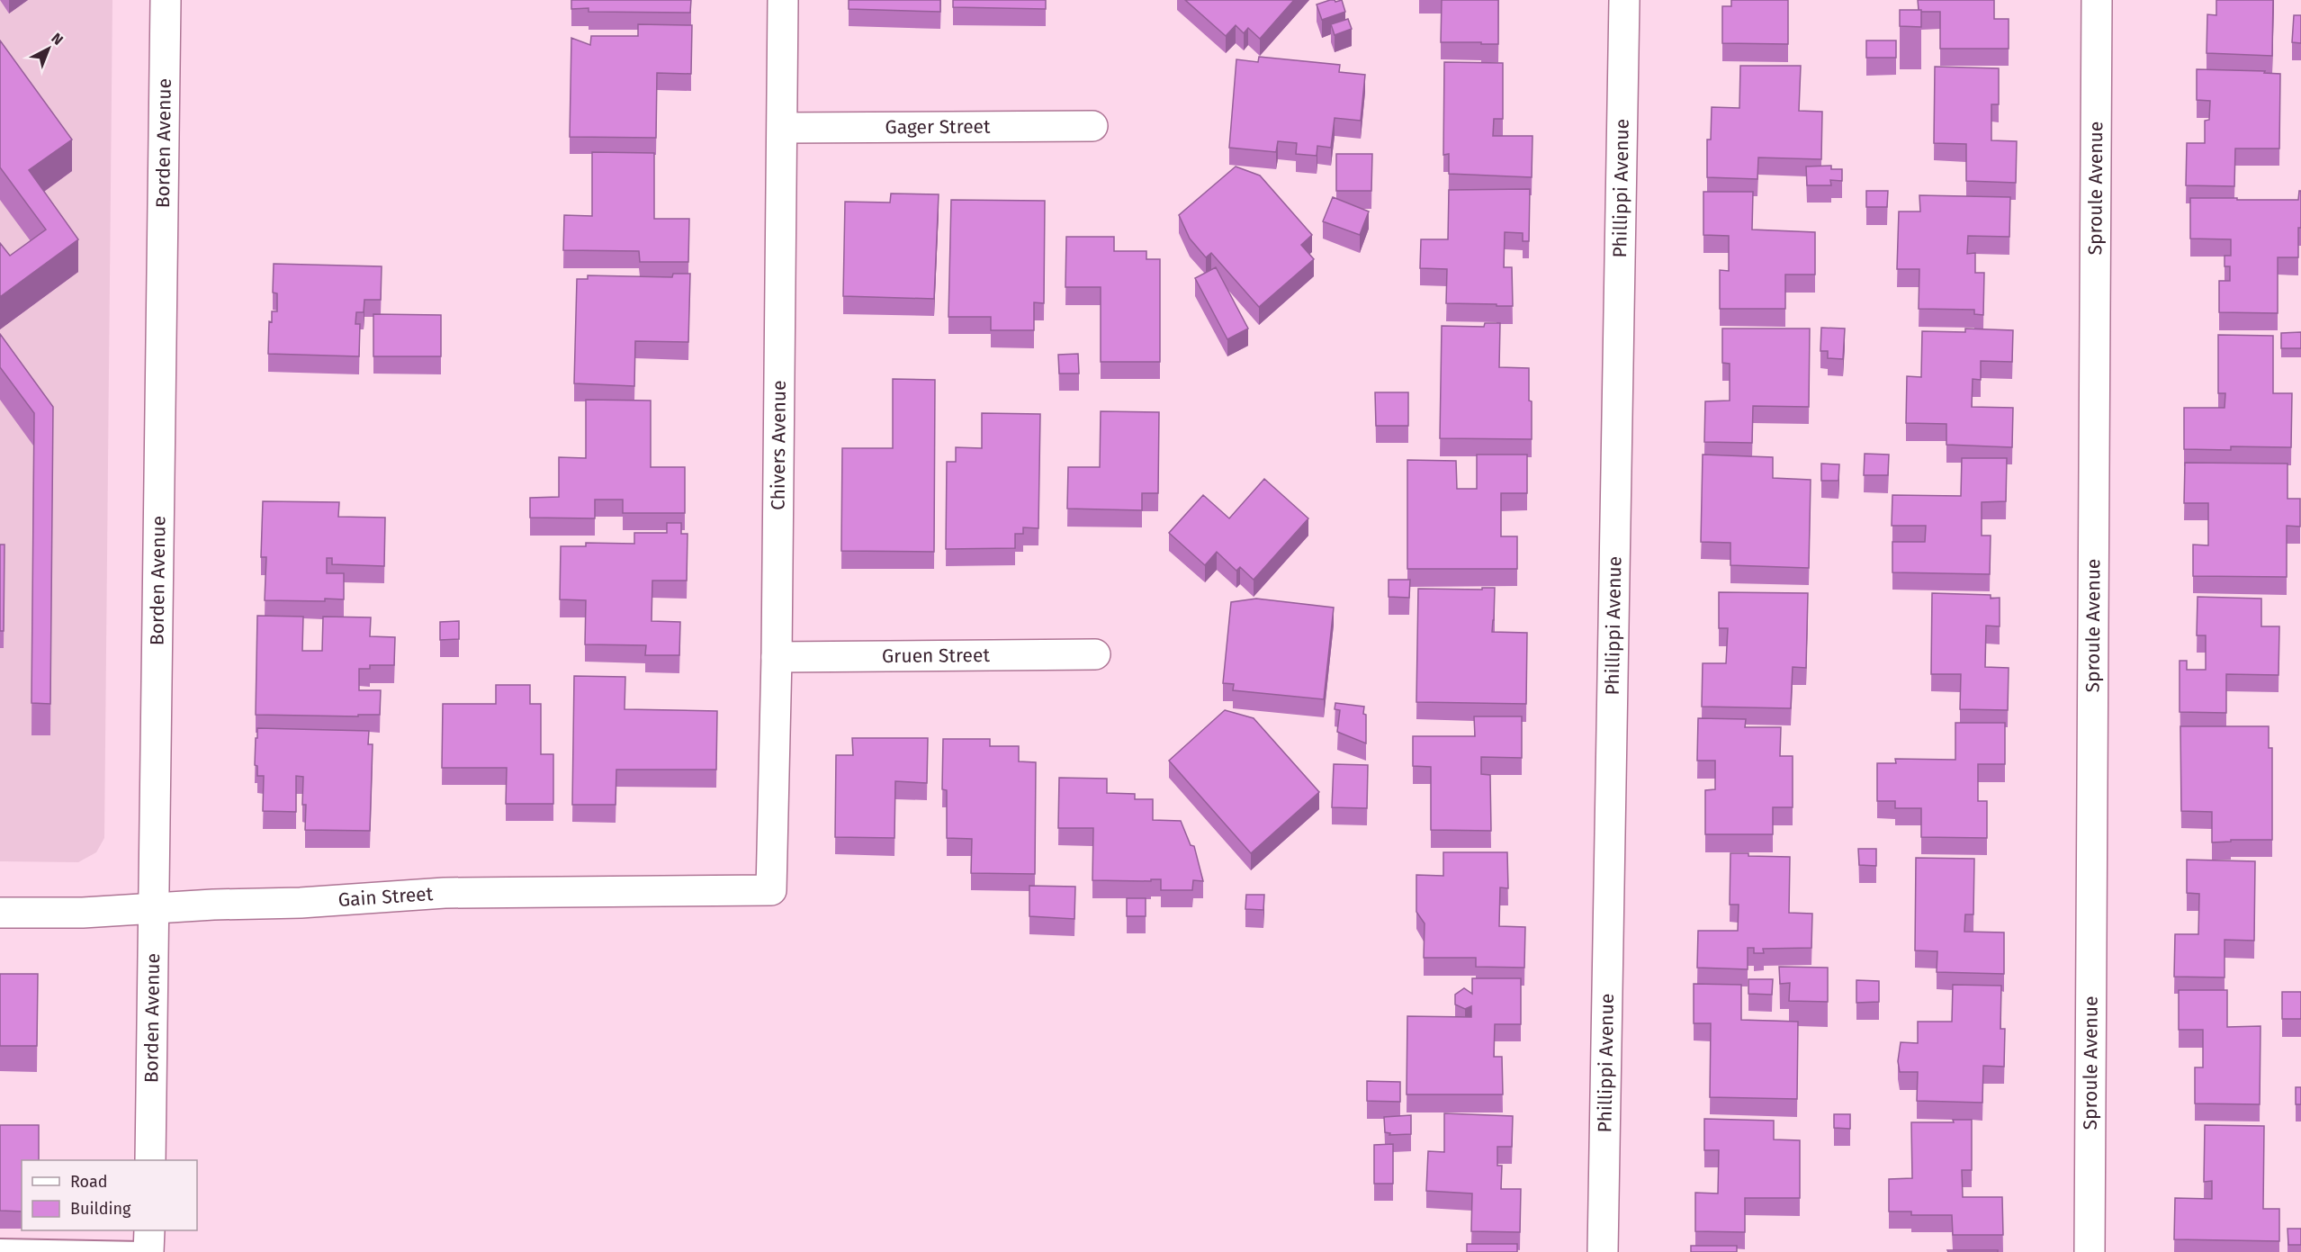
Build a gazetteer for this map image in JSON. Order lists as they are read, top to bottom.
{
  "streets": {
    "street": [
      "Gager Street",
      "Borden Avenue",
      "Phillippi Avenue",
      "Sproule Avenue",
      "Chivers Avenue",
      "Gruen Street",
      "Gain Street"
    ]
  },
  "crossings": [
    ["Gager Street", "Chivers Avenue"],
    ["Borden Avenue", "Gain Street"],
    ["Chivers Avenue", "Gruen Street"],
    ["Chivers Avenue", "Gain Street"]
  ],
  "legend": ["Road", "Building"],
  "north": "top right"
}
